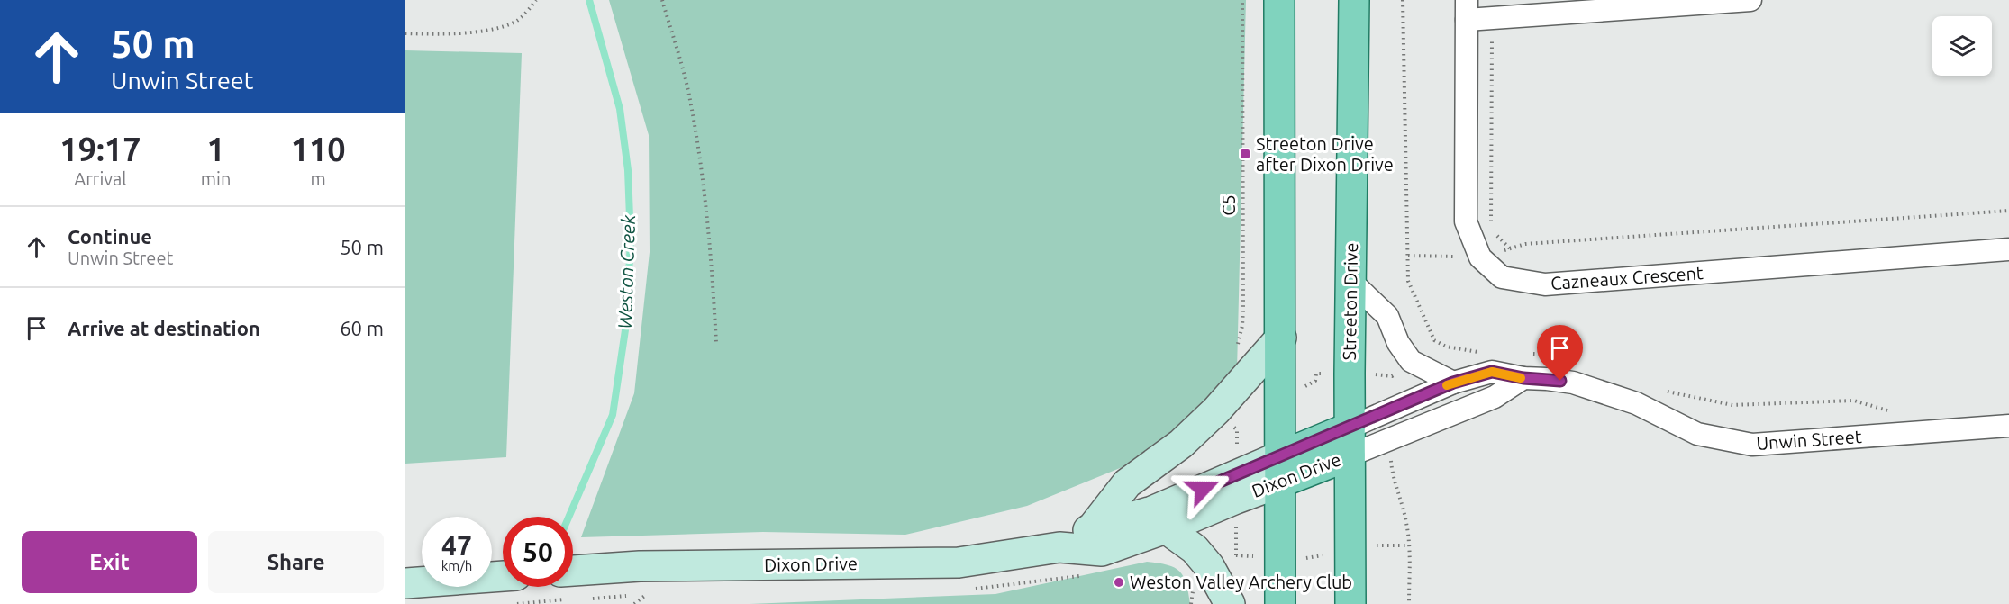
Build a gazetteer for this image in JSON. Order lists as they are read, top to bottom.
{
  "streets": {
    "main road": ["Streeton Drive", "Dixon Drive"],
    "street": ["Cazneaux Crescent", "Unwin Street"],
    "path": ["C5"]
  },
  "crossings": [
    ["Streeton Drive", "Unwin Street"],
    ["Streeton Drive", "Dixon Drive"],
    ["Unwin Street", "Dixon Drive"]
  ],
  "water": ["Weston Creek"],
  "places": {
    "transit": ["Streeton Drive after Dixon Drive"],
    "other": ["Weston Valley Archery Club"]
  },
  "page": {
    "turn": ["50 m", "Unwin Street"],
    "eta": [
      "19:17",
      "Arrival",
      "1",
      "min",
      "110",
      "m"
    ],
    "list": [
      {
        "name": "Continue",
        "note": "Unwin Street",
        "value": "50 m"
      },
      {
        "name": "Arrive at destination",
        "value": "60 m"
      }
    ],
    "speed": "47 km/h",
    "limit": "50",
    "buttons": ["Exit", "Share"]
  }
}
